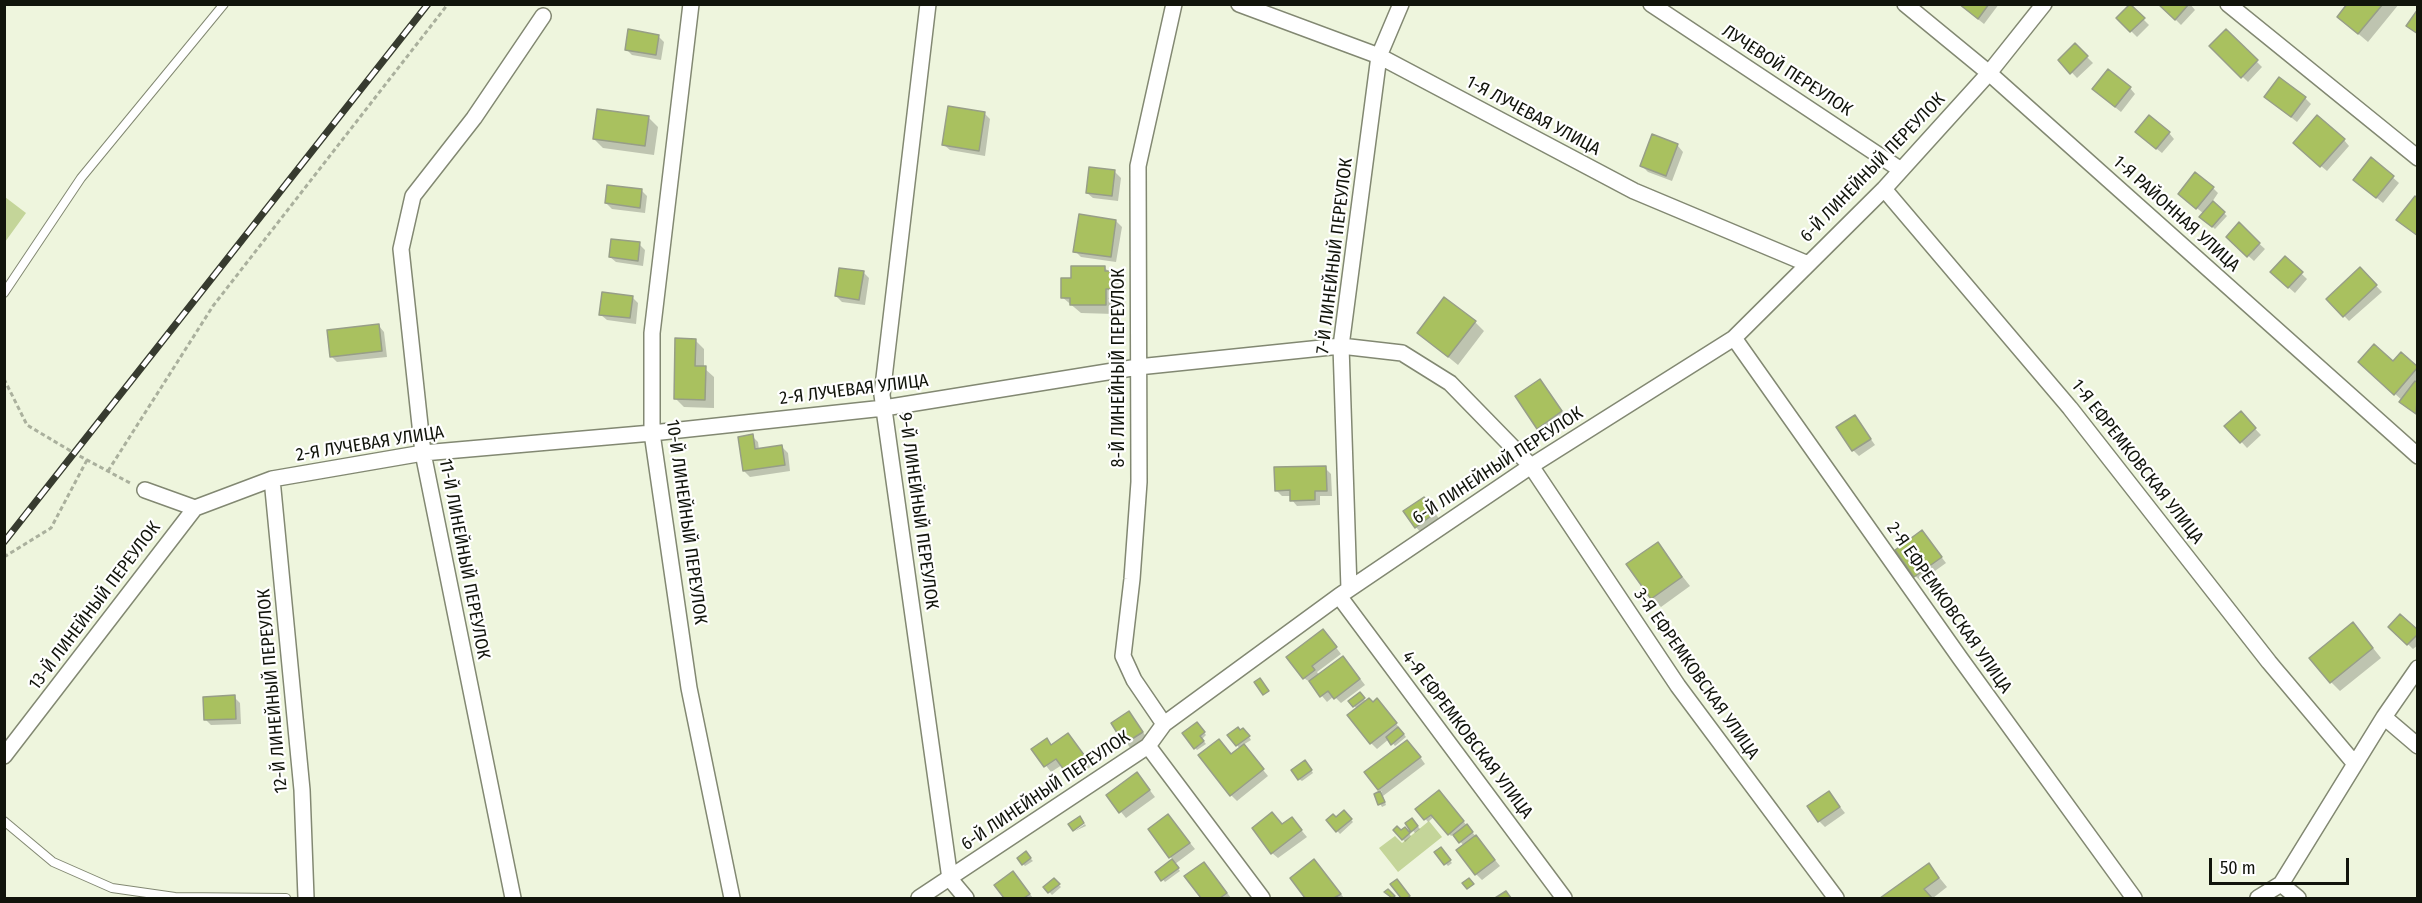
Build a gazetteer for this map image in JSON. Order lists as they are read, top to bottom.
{
  "streets": {
    "street": [
      "ЛУЧЕВОЙ ПЕРЕУЛОК",
      "1-Я ЛУЧЕВАЯ УЛИЦА",
      "6-Й ЛИНЕЙНЫЙ ПЕРЕУЛОК",
      "1-Я РАЙОННАЯ УЛИЦА",
      "7-Й ЛИНЕЙНЫЙ ПЕРЕУЛОК",
      "8-Й ЛИНЕЙНЫЙ ПЕРЕУЛОК",
      "2-Я ЛУЧЕВАЯ УЛИЦА",
      "1-Я ЕФРЕМКОВСКАЯ УЛИЦА",
      "9-Й ЛИНЕЙНЫЙ ПЕРЕУЛОК",
      "10-Й ЛИНЕЙНЫЙ ПЕРЕУЛОК",
      "11-Й ЛИНЕЙНЫЙ ПЕРЕУЛОК",
      "13-Й ЛИНЕЙНЫЙ ПЕРЕУЛОК",
      "2-Я ЕФРЕМКОВСКАЯ УЛИЦА",
      "3-Я ЕФРЕМКОВСКАЯ УЛИЦА",
      "12-Й ЛИНЕЙНЫЙ ПЕРЕУЛОК",
      "4-Я ЕФРЕМКОВСКАЯ УЛИЦА"
    ]
  },
  "crossings": [
    ["ЛУЧЕВОЙ ПЕРЕУЛОК", "6-Й ЛИНЕЙНЫЙ ПЕРЕУЛОК"],
    ["1-Я ЛУЧЕВАЯ УЛИЦА", "6-Й ЛИНЕЙНЫЙ ПЕРЕУЛОК"],
    ["1-Я ЛУЧЕВАЯ УЛИЦА", "7-Й ЛИНЕЙНЫЙ ПЕРЕУЛОК"],
    ["6-Й ЛИНЕЙНЫЙ ПЕРЕУЛОК", "1-Я РАЙОННАЯ УЛИЦА"],
    ["6-Й ЛИНЕЙНЫЙ ПЕРЕУЛОК", "7-Й ЛИНЕЙНЫЙ ПЕРЕУЛОК"],
    ["6-Й ЛИНЕЙНЫЙ ПЕРЕУЛОК", "8-Й ЛИНЕЙНЫЙ ПЕРЕУЛОК"],
    ["6-Й ЛИНЕЙНЫЙ ПЕРЕУЛОК", "2-Я ЛУЧЕВАЯ УЛИЦА"],
    ["6-Й ЛИНЕЙНЫЙ ПЕРЕУЛОК", "1-Я ЕФРЕМКОВСКАЯ УЛИЦА"],
    ["6-Й ЛИНЕЙНЫЙ ПЕРЕУЛОК", "9-Й ЛИНЕЙНЫЙ ПЕРЕУЛОК"],
    ["6-Й ЛИНЕЙНЫЙ ПЕРЕУЛОК", "2-Я ЕФРЕМКОВСКАЯ УЛИЦА"],
    ["6-Й ЛИНЕЙНЫЙ ПЕРЕУЛОК", "3-Я ЕФРЕМКОВСКАЯ УЛИЦА"],
    ["6-Й ЛИНЕЙНЫЙ ПЕРЕУЛОК", "4-Я ЕФРЕМКОВСКАЯ УЛИЦА"],
    ["7-Й ЛИНЕЙНЫЙ ПЕРЕУЛОК", "2-Я ЛУЧЕВАЯ УЛИЦА"],
    ["7-Й ЛИНЕЙНЫЙ ПЕРЕУЛОК", "4-Я ЕФРЕМКОВСКАЯ УЛИЦА"],
    ["8-Й ЛИНЕЙНЫЙ ПЕРЕУЛОК", "2-Я ЛУЧЕВАЯ УЛИЦА"],
    ["2-Я ЛУЧЕВАЯ УЛИЦА", "9-Й ЛИНЕЙНЫЙ ПЕРЕУЛОК"],
    ["2-Я ЛУЧЕВАЯ УЛИЦА", "10-Й ЛИНЕЙНЫЙ ПЕРЕУЛОК"],
    ["2-Я ЛУЧЕВАЯ УЛИЦА", "11-Й ЛИНЕЙНЫЙ ПЕРЕУЛОК"],
    ["2-Я ЛУЧЕВАЯ УЛИЦА", "13-Й ЛИНЕЙНЫЙ ПЕРЕУЛОК"],
    ["2-Я ЛУЧЕВАЯ УЛИЦА", "3-Я ЕФРЕМКОВСКАЯ УЛИЦА"],
    ["2-Я ЛУЧЕВАЯ УЛИЦА", "12-Й ЛИНЕЙНЫЙ ПЕРЕУЛОК"]
  ],
  "scale_bar": "50 m"
}
